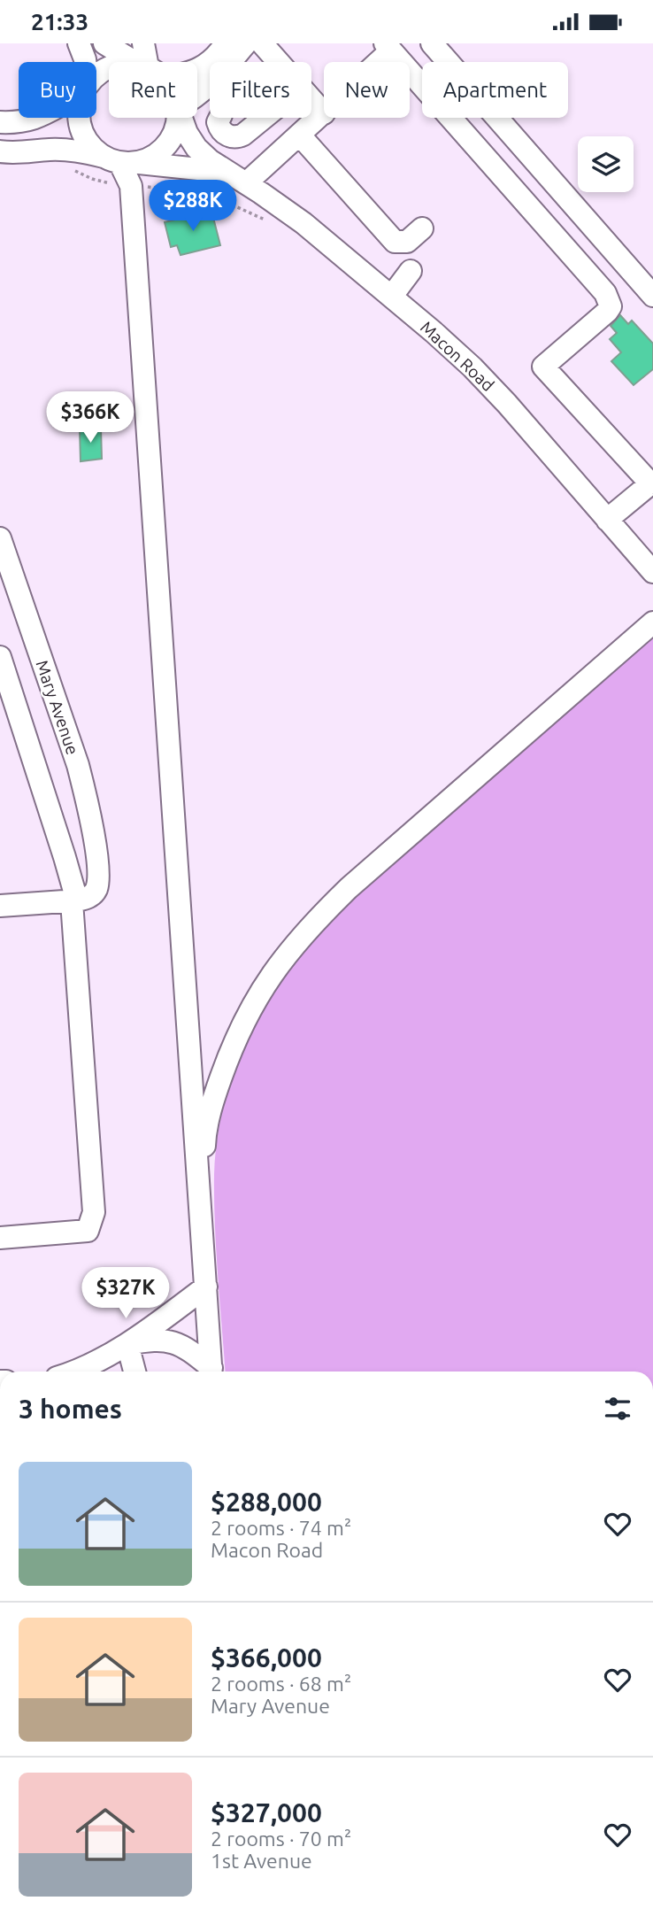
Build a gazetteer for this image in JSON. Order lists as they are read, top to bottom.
{
  "streets": {
    "street": ["Macon Road", "Mary Avenue"]
  },
  "page": {
    "status": "21:33",
    "chip": [
      "Buy",
      "Rent",
      "Filters",
      "New",
      "Apartment"
    ],
    "price": ["$288K", "$366K", "$327K"],
    "heading": "3 homes",
    "list": [
      {
        "name": "$288,000",
        "note": "2 rooms · 74 m² · Macon Road"
      },
      {
        "name": "$366,000",
        "note": "2 rooms · 68 m² · Mary Avenue"
      },
      {
        "name": "$327,000",
        "note": "2 rooms · 70 m² · 1st Avenue"
      }
    ]
  }
}
